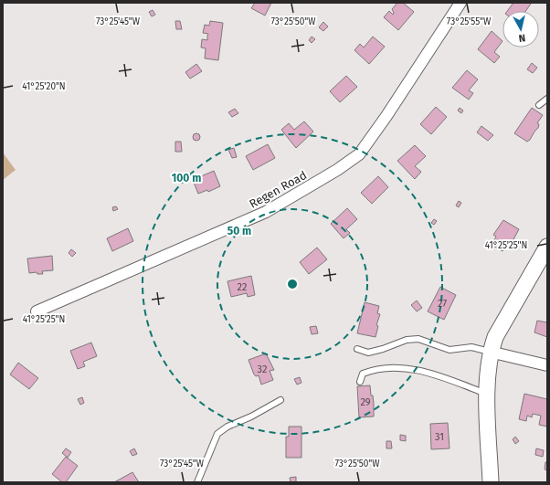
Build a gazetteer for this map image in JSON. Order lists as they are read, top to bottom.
{
  "streets": {
    "street": ["Regen Road"]
  },
  "house_numbers": [
    "22",
    "27",
    "32",
    "29",
    "31"
  ],
  "north": "bottom",
  "coordinates": [
    "73°25'45\"W",
    "73°25'50\"W",
    "73°25'55\"W",
    "41°25'20\"N",
    "41°25'25\"N"
  ],
  "rings": ["100 m", "50 m"]
}
